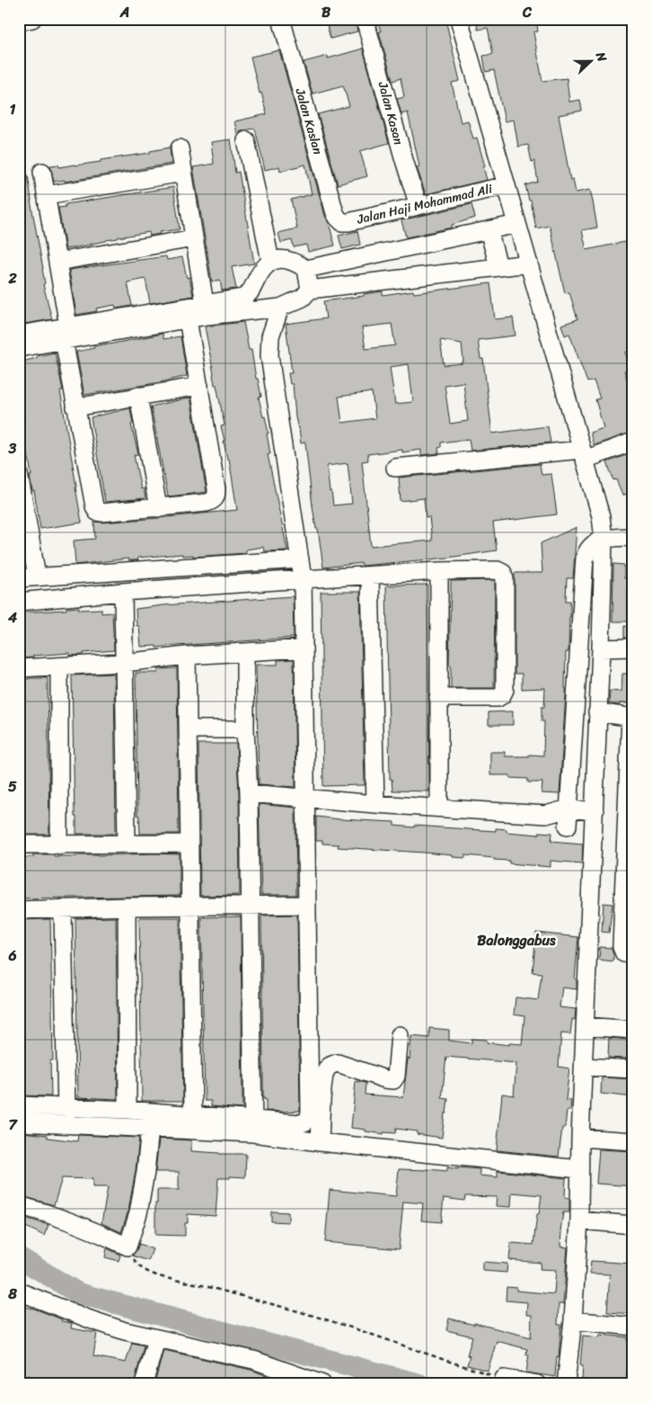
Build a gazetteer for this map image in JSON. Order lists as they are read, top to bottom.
{
  "streets": {
    "street": ["Jalan Kasan", "Jalan Kaslan", "Jalan Haji Mohammad Ali"]
  },
  "crossings": [
    ["Jalan Kasan", "Jalan Haji Mohammad Ali"],
    ["Jalan Kaslan", "Jalan Haji Mohammad Ali"]
  ],
  "districts": ["Balonggabus"],
  "north": "right",
  "grid": {
    "columns": ["A", "B", "C"],
    "rows": [
      "1",
      "2",
      "3",
      "4",
      "5",
      "6",
      "7",
      "8"
    ]
  }
}
